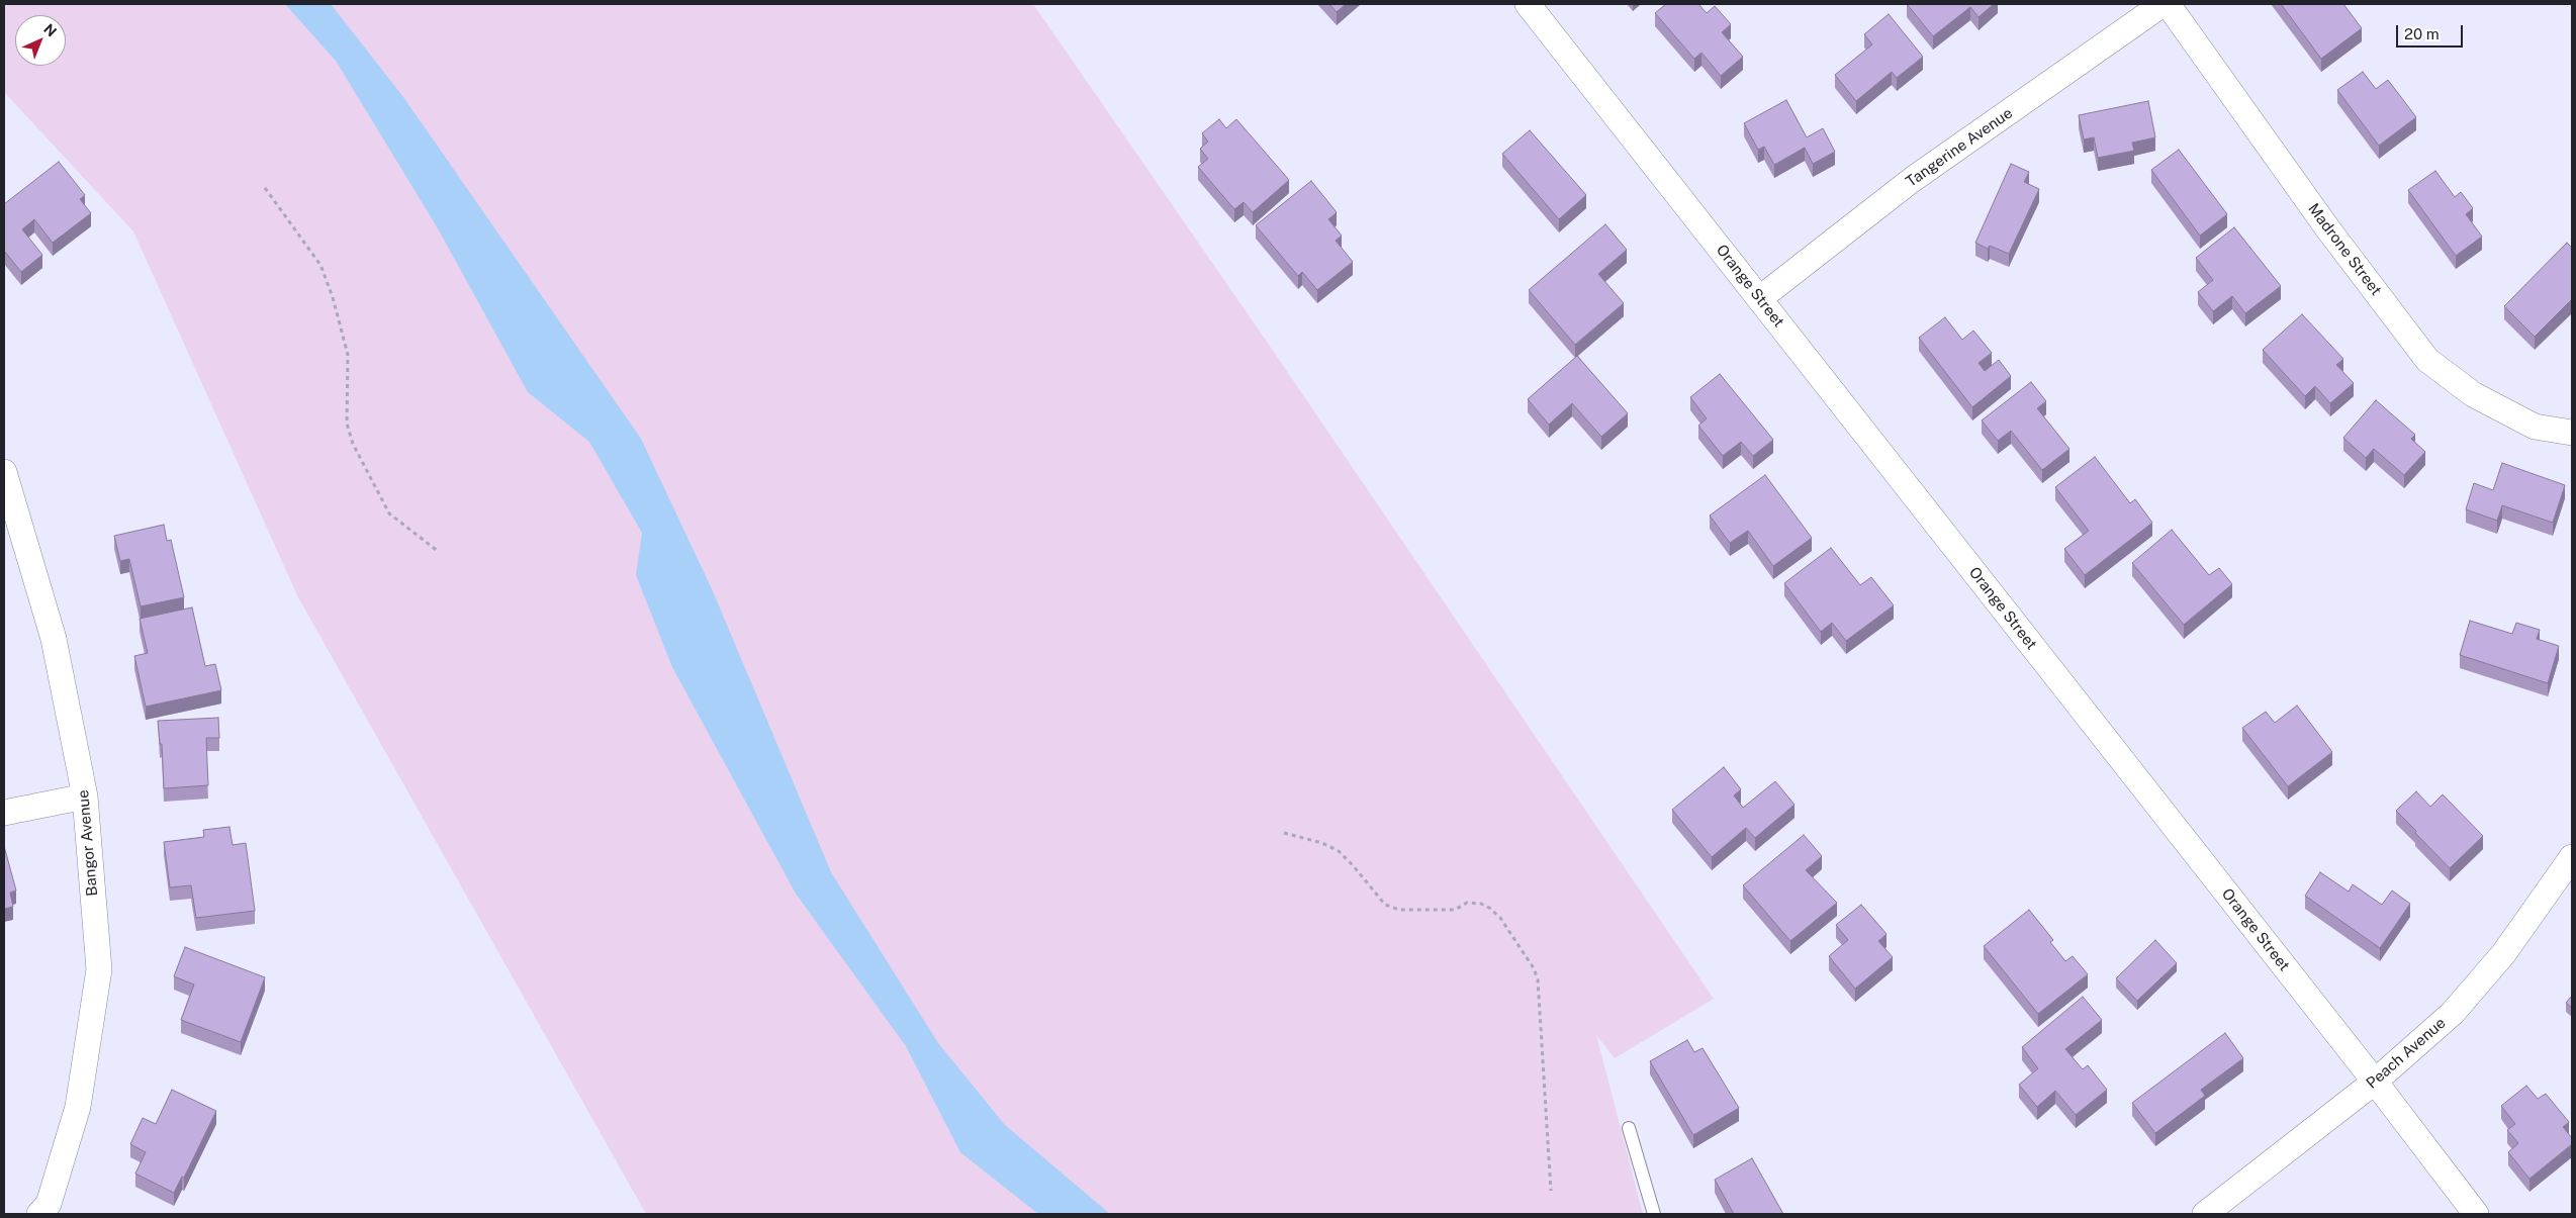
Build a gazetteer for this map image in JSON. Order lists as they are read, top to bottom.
{
  "streets": {
    "street": [
      "Tangerine Avenue",
      "Madrone Street",
      "Orange Street",
      "Bangor Avenue",
      "Peach Avenue"
    ]
  },
  "crossings": [
    ["Tangerine Avenue", "Orange Street"],
    ["Orange Street", "Peach Avenue"]
  ],
  "scale_bar": "20 m",
  "north": "top right"
}
